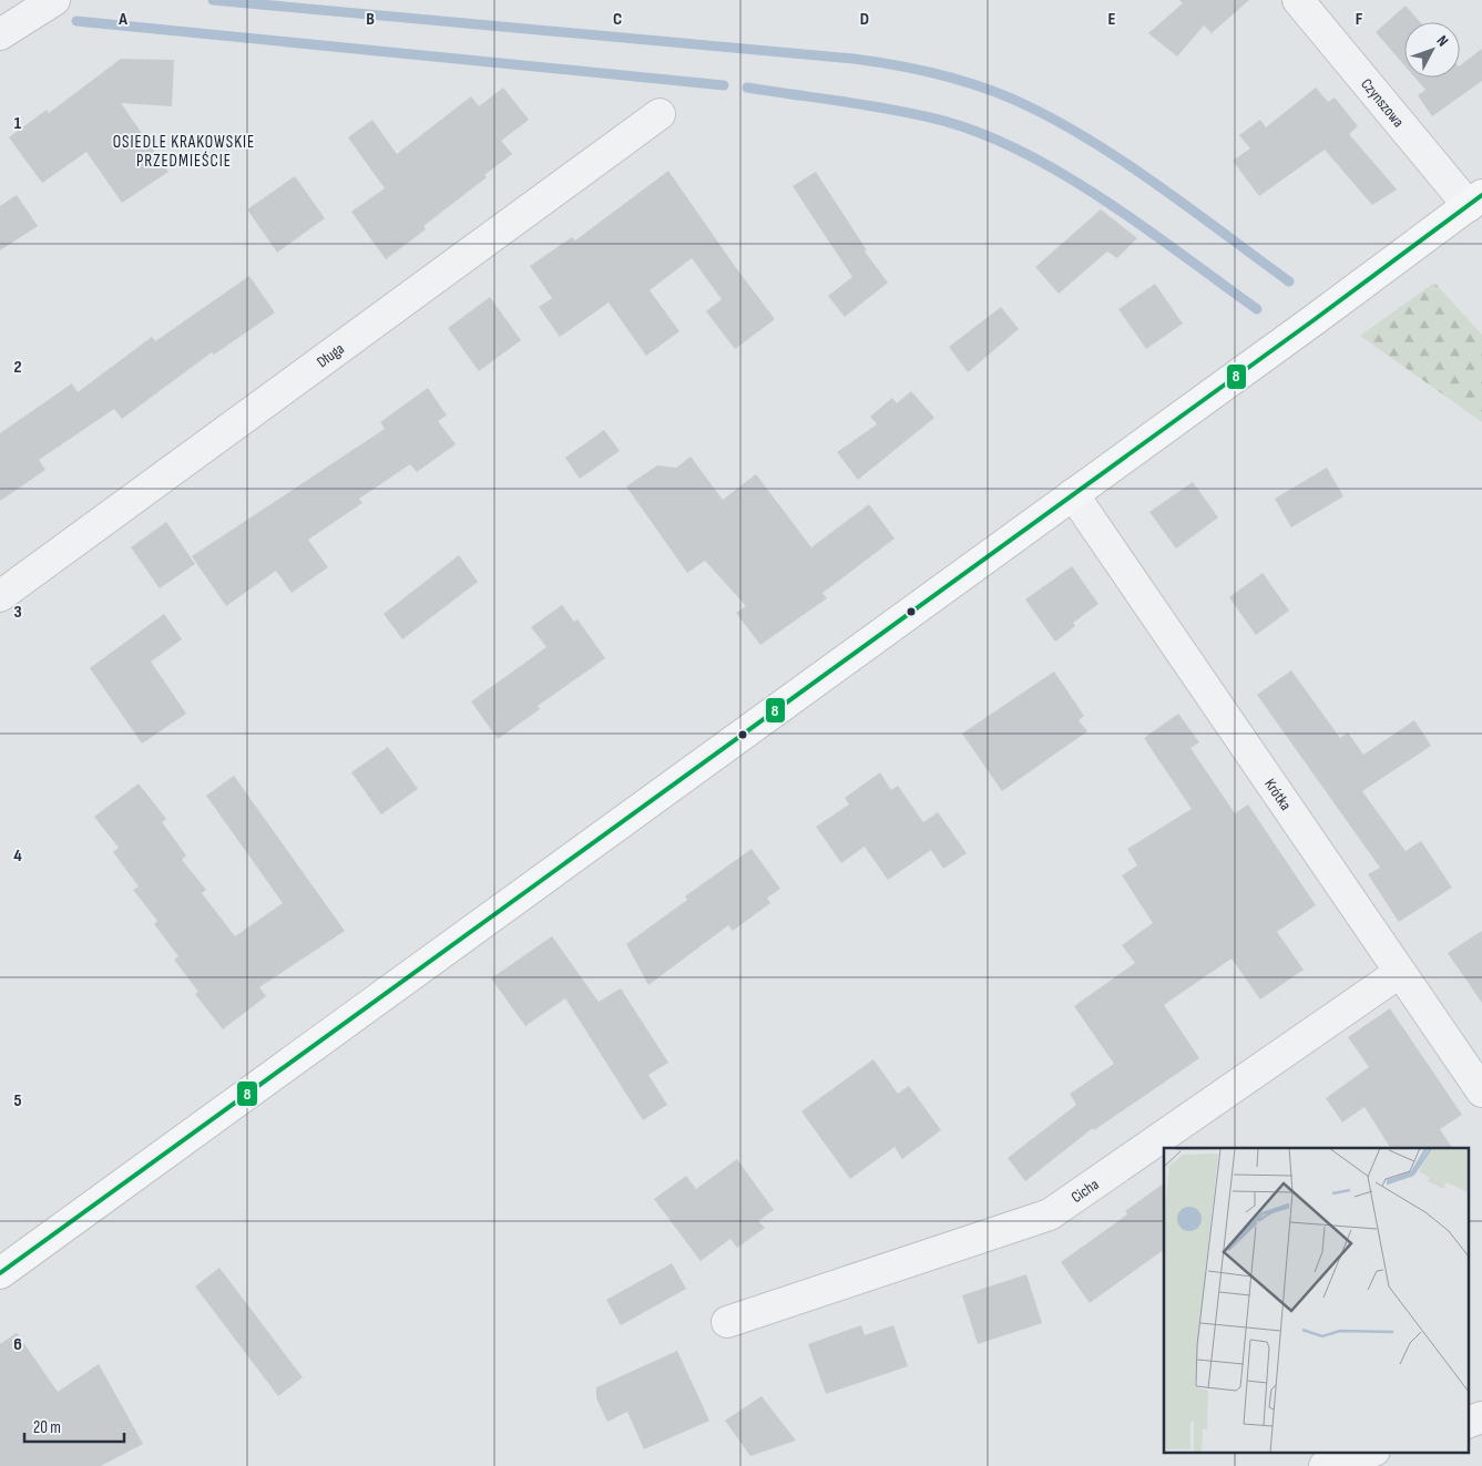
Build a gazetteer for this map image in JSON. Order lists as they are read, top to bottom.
{
  "streets": {
    "street": [
      "Czynszowa",
      "Długa",
      "Krótka",
      "Cicha"
    ]
  },
  "crossings": [
    ["Krótka", "Cicha"]
  ],
  "districts": ["OSIEDLE KRAKOWSKIE PRZEDMIEŚCIE"],
  "lines": ["transit line 8"],
  "scale_bar": "20 m",
  "north": "top right",
  "grid": {
    "columns": [
      "A",
      "B",
      "C",
      "D",
      "E",
      "F"
    ],
    "rows": [
      "1",
      "2",
      "3",
      "4",
      "5",
      "6"
    ]
  }
}
